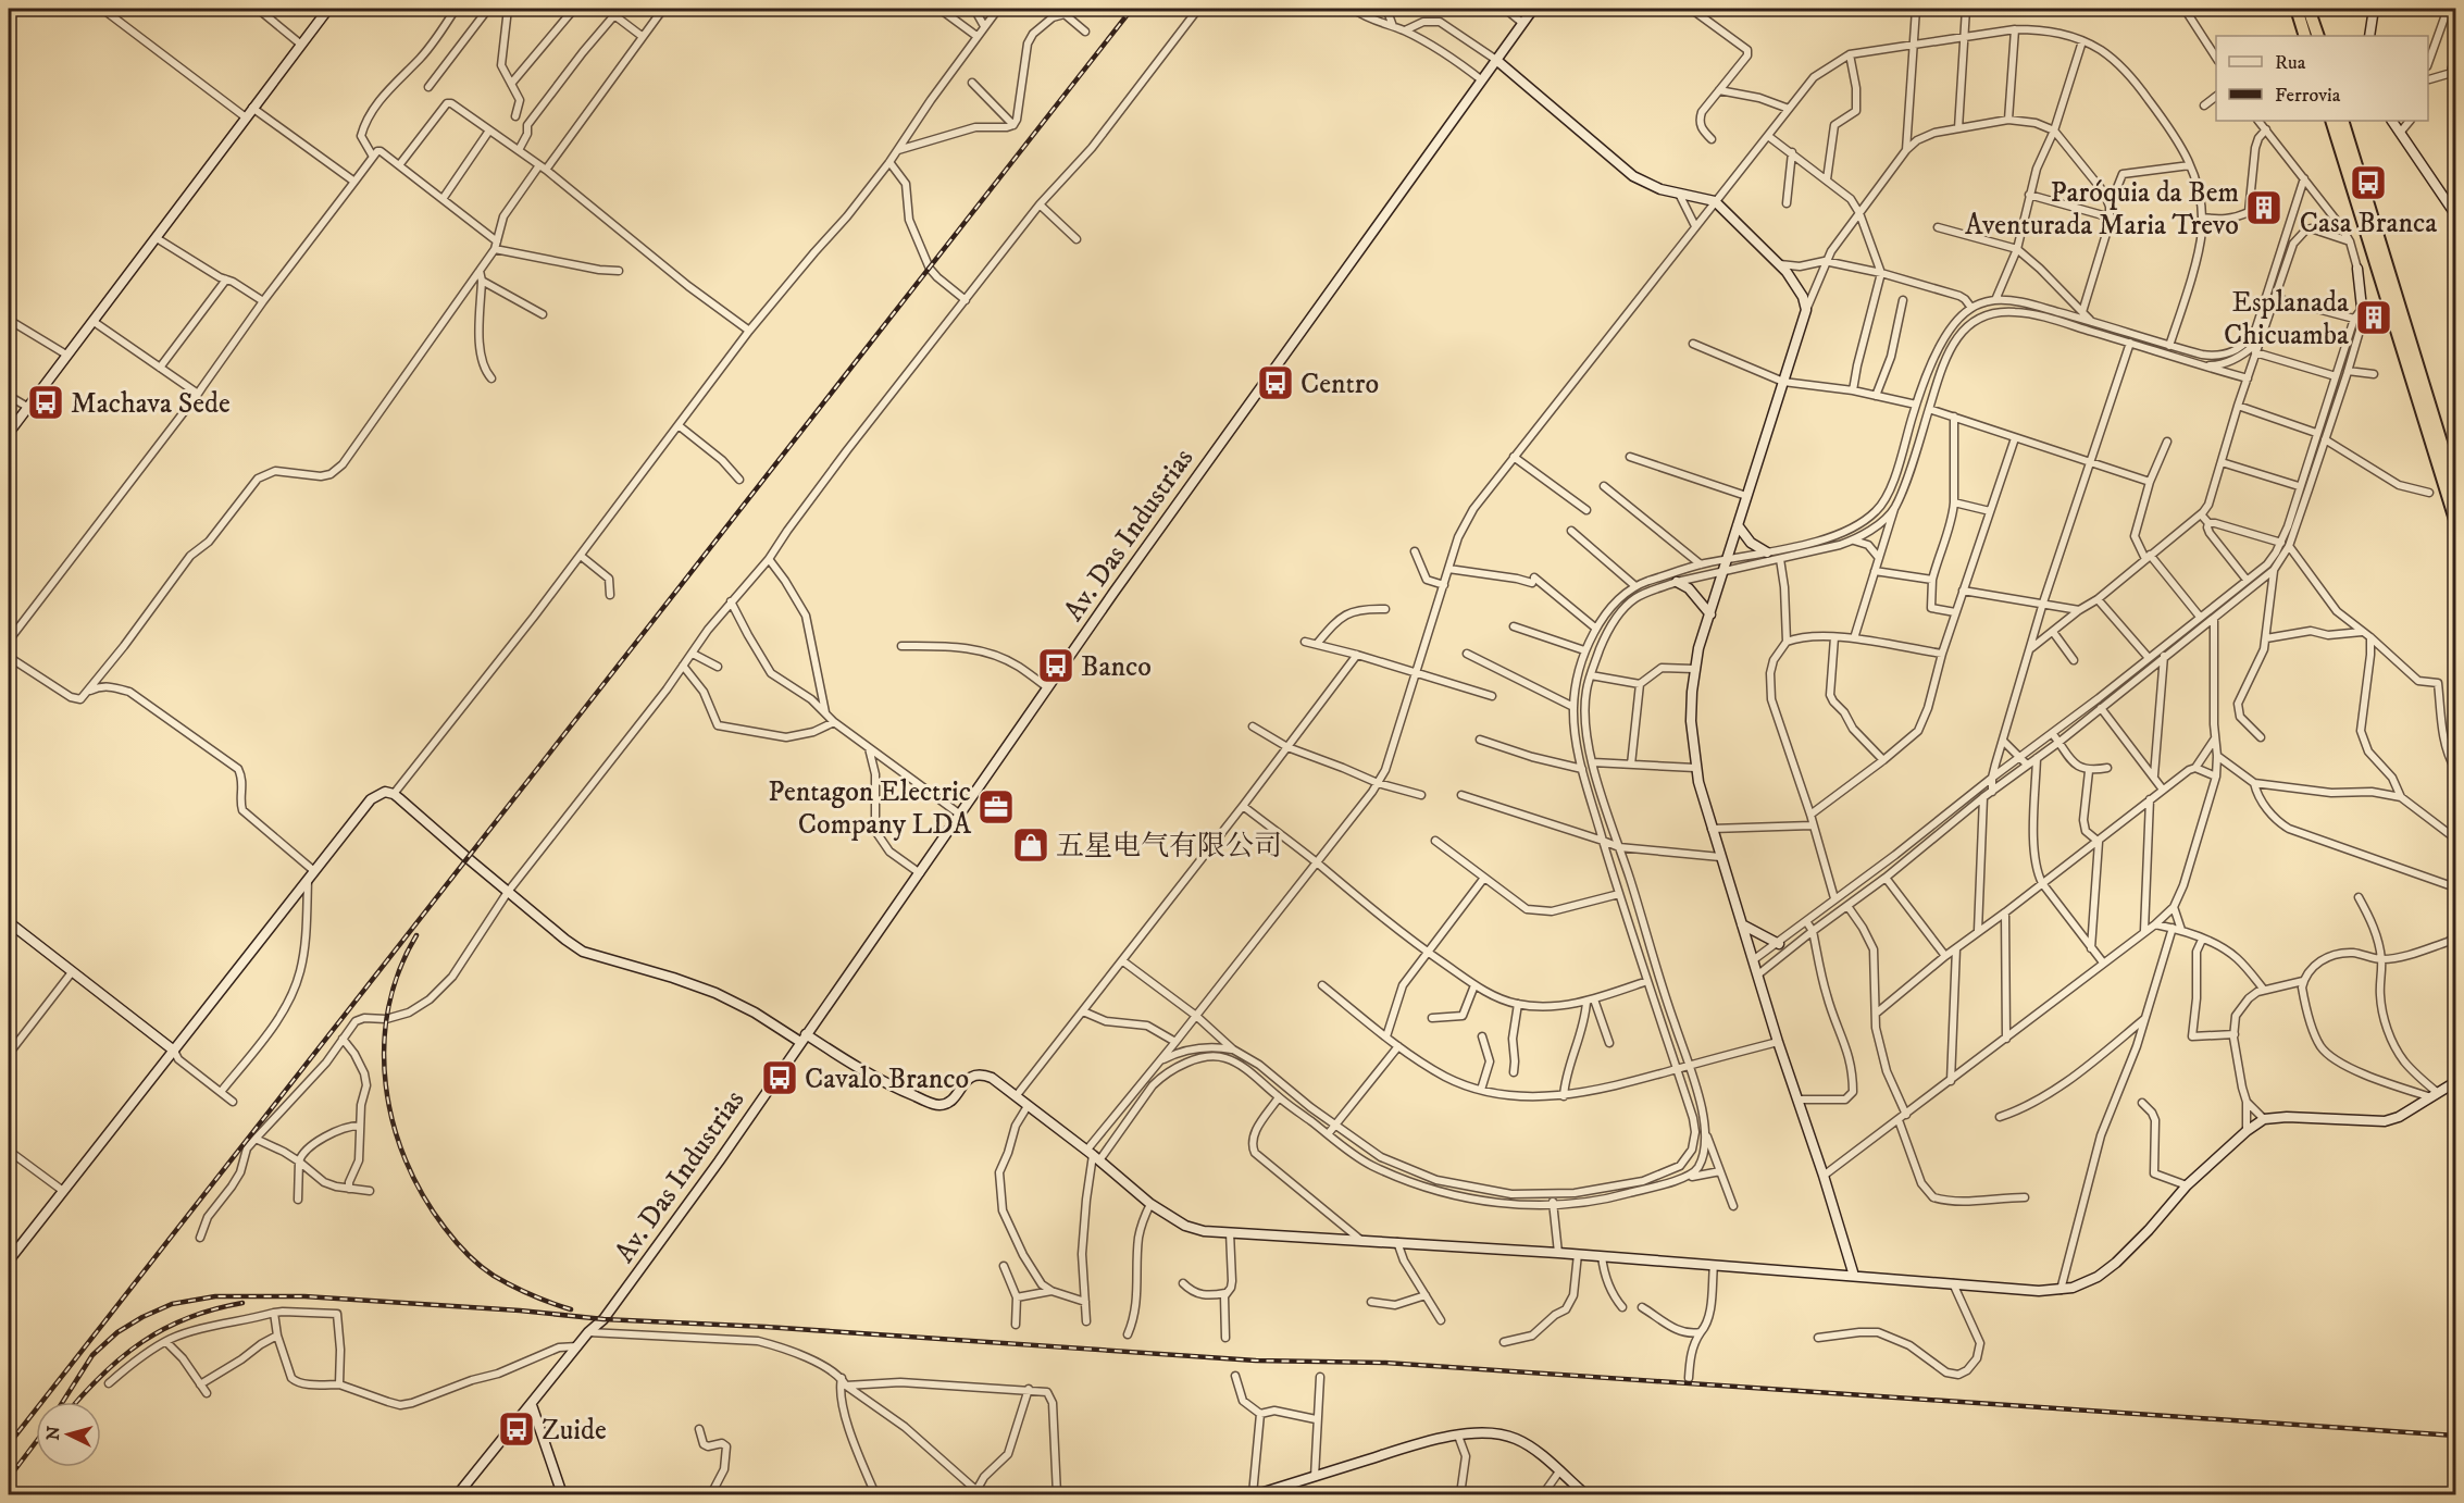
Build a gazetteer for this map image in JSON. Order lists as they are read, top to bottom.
{
  "streets": {
    "street": ["Av. Das Industrias"]
  },
  "places": {
    "bus stop": [
      "Casa Branca",
      "Centro",
      "Machava Sede",
      "Banco",
      "Cavalo Branco",
      "Zuide"
    ],
    "building": ["Paróquia da Bem Aventurada Maria Trevo", "Esplanada Chicuamba"],
    "office": ["Pentagon Electric Company LDA"],
    "shop": ["五星电气有限公司"]
  },
  "legend": ["Rua", "Ferrovia"],
  "north": "left"
}
